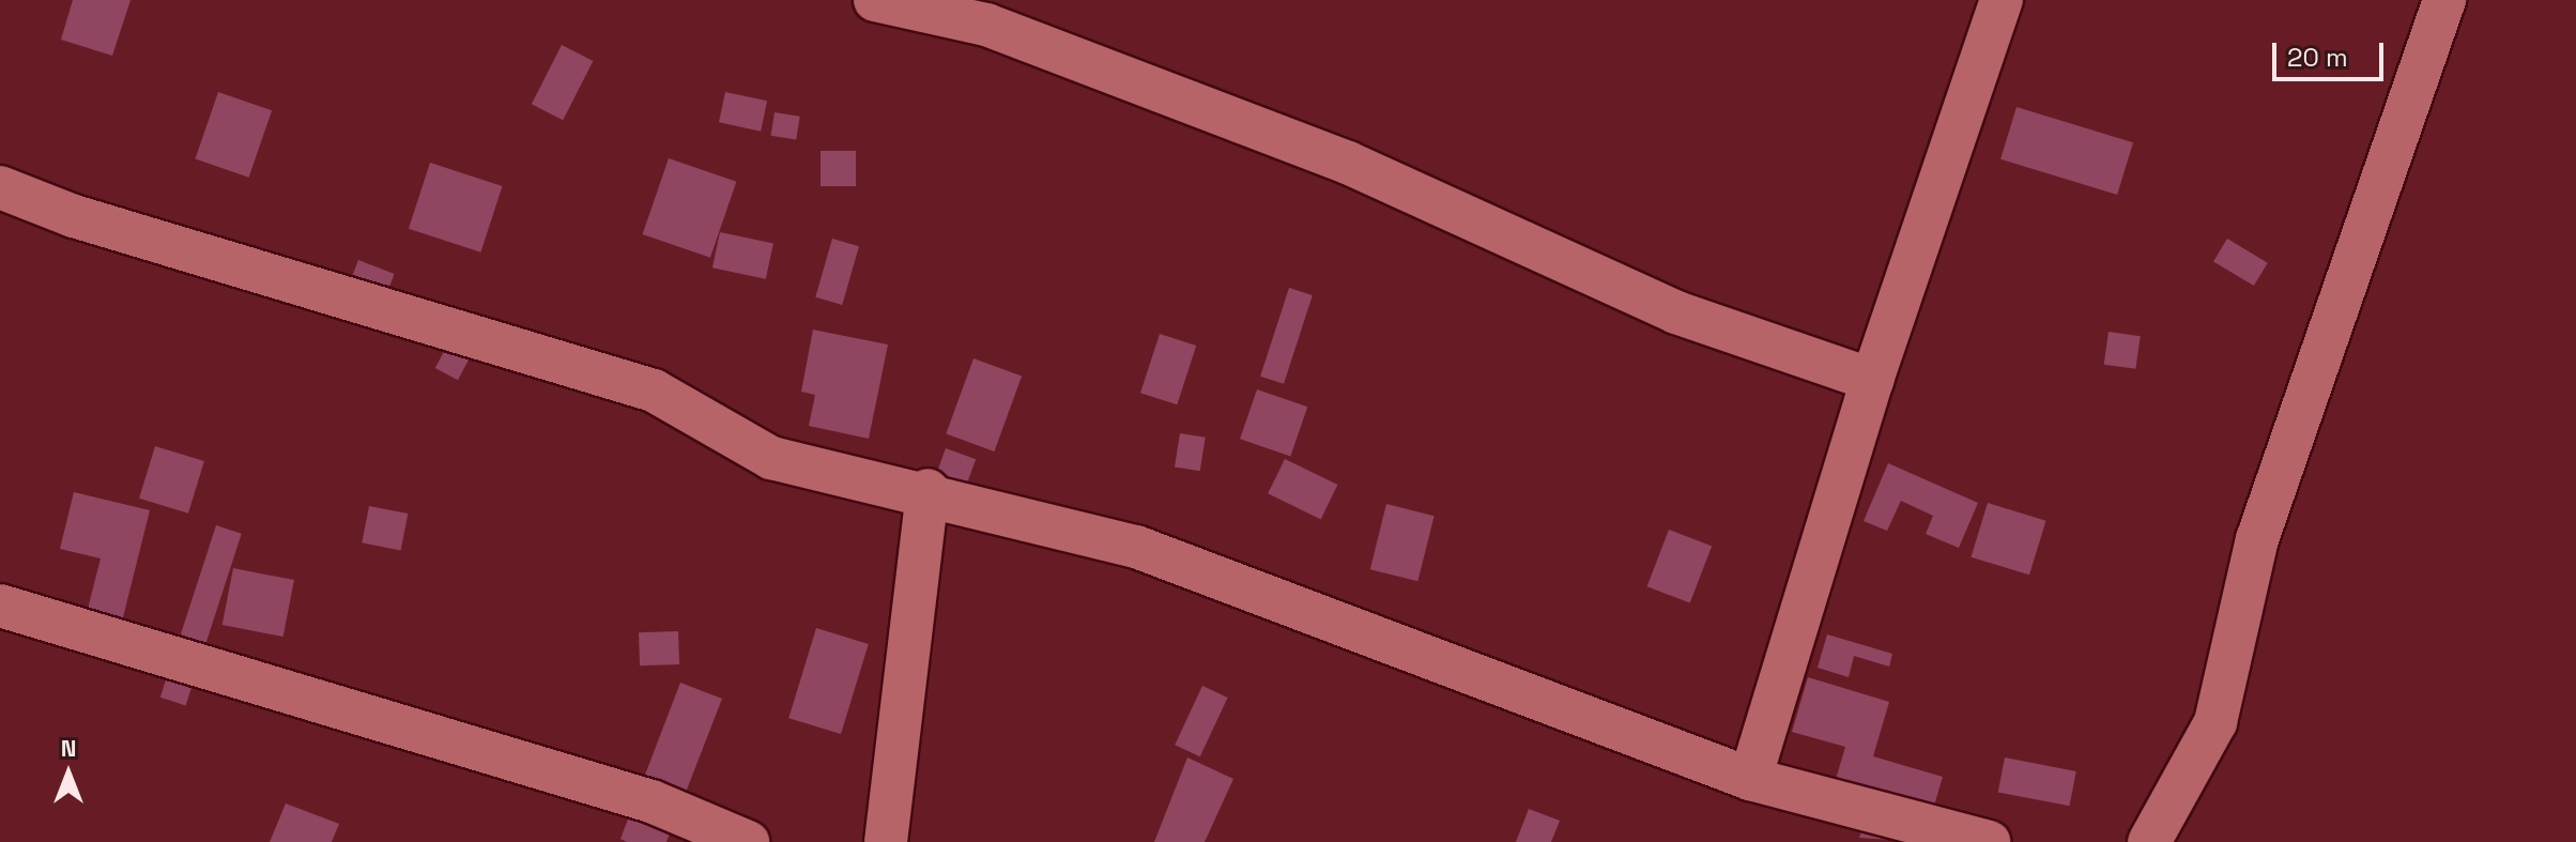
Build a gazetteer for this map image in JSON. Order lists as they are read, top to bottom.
{
  "scale_bar": "20 m",
  "north": "top"
}
